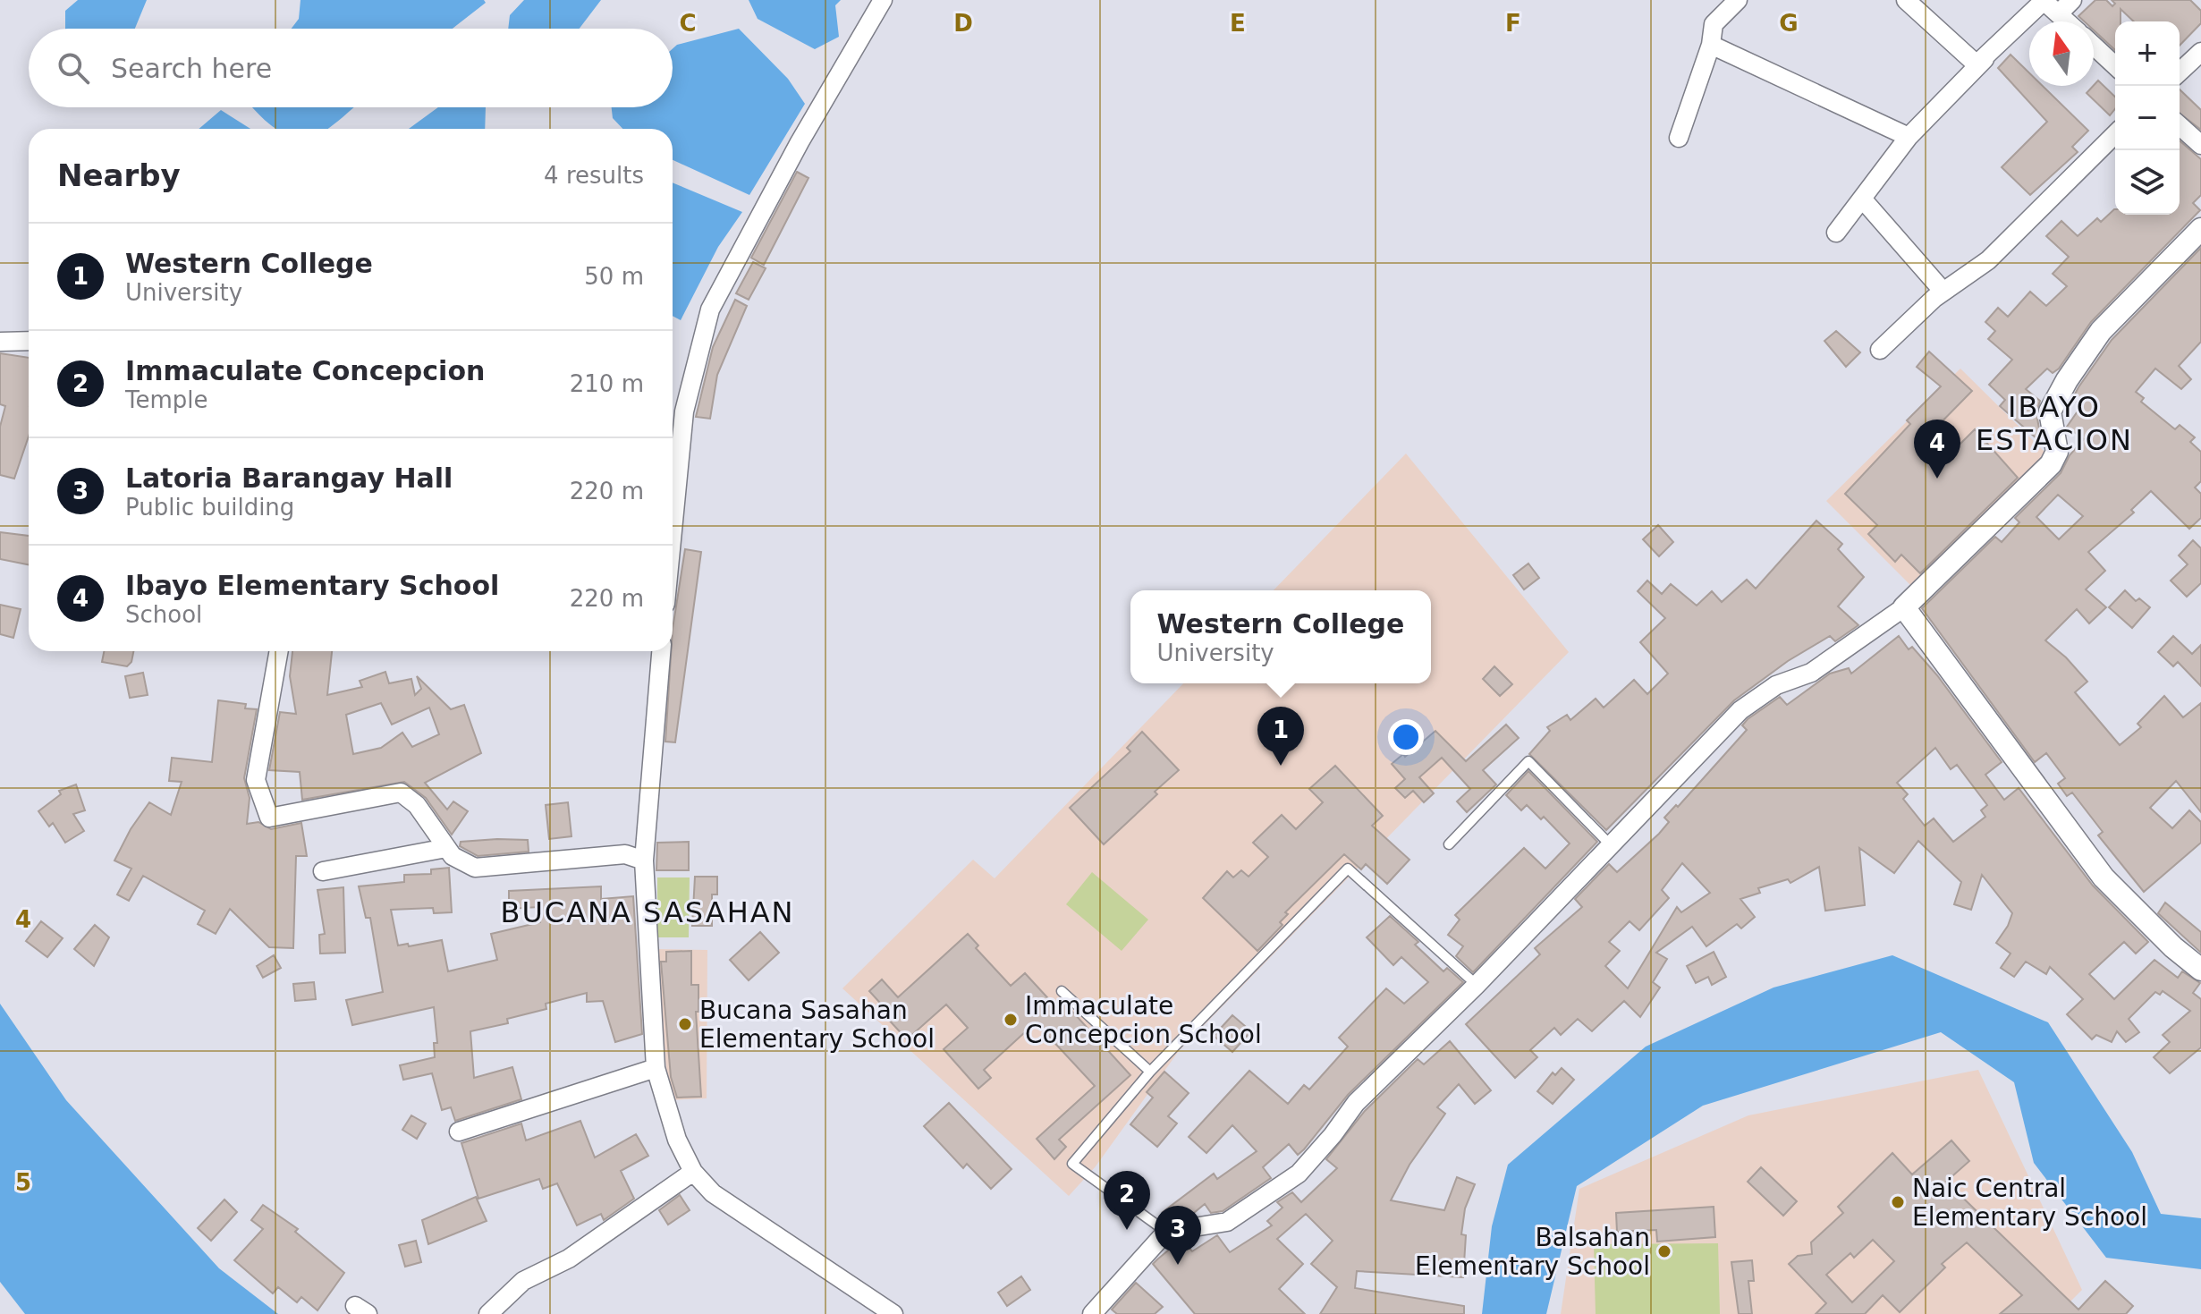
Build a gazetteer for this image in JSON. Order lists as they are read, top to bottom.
{
  "districts": ["IBAYO ESTACION", "BUCANA SASAHAN"],
  "places": [
    "Immaculate Concepcion School",
    "Bucana Sasahan Elementary School",
    "Naic Central Elementary School",
    "Balsahan Elementary School"
  ],
  "north": "top",
  "page": {
    "map_buttons": ["+", "−"],
    "search": "Search here",
    "heading": ["Nearby", "4 results"],
    "list": [
      {
        "mark": "1",
        "name": "Western College",
        "note": "University",
        "value": "50 m"
      },
      {
        "mark": "2",
        "name": "Immaculate Concepcion",
        "note": "Temple",
        "value": "210 m"
      },
      {
        "mark": "3",
        "name": "Latoria Barangay Hall",
        "note": "Public building",
        "value": "220 m"
      },
      {
        "mark": "4",
        "name": "Ibayo Elementary School",
        "note": "School",
        "value": "220 m"
      }
    ],
    "pins": [
      "4",
      "1",
      "2",
      "3"
    ],
    "popup": ["Western College", "University"]
  },
  "grid": {
    "columns": [
      "C",
      "D",
      "E",
      "F",
      "G"
    ],
    "rows": ["4", "5"]
  }
}
